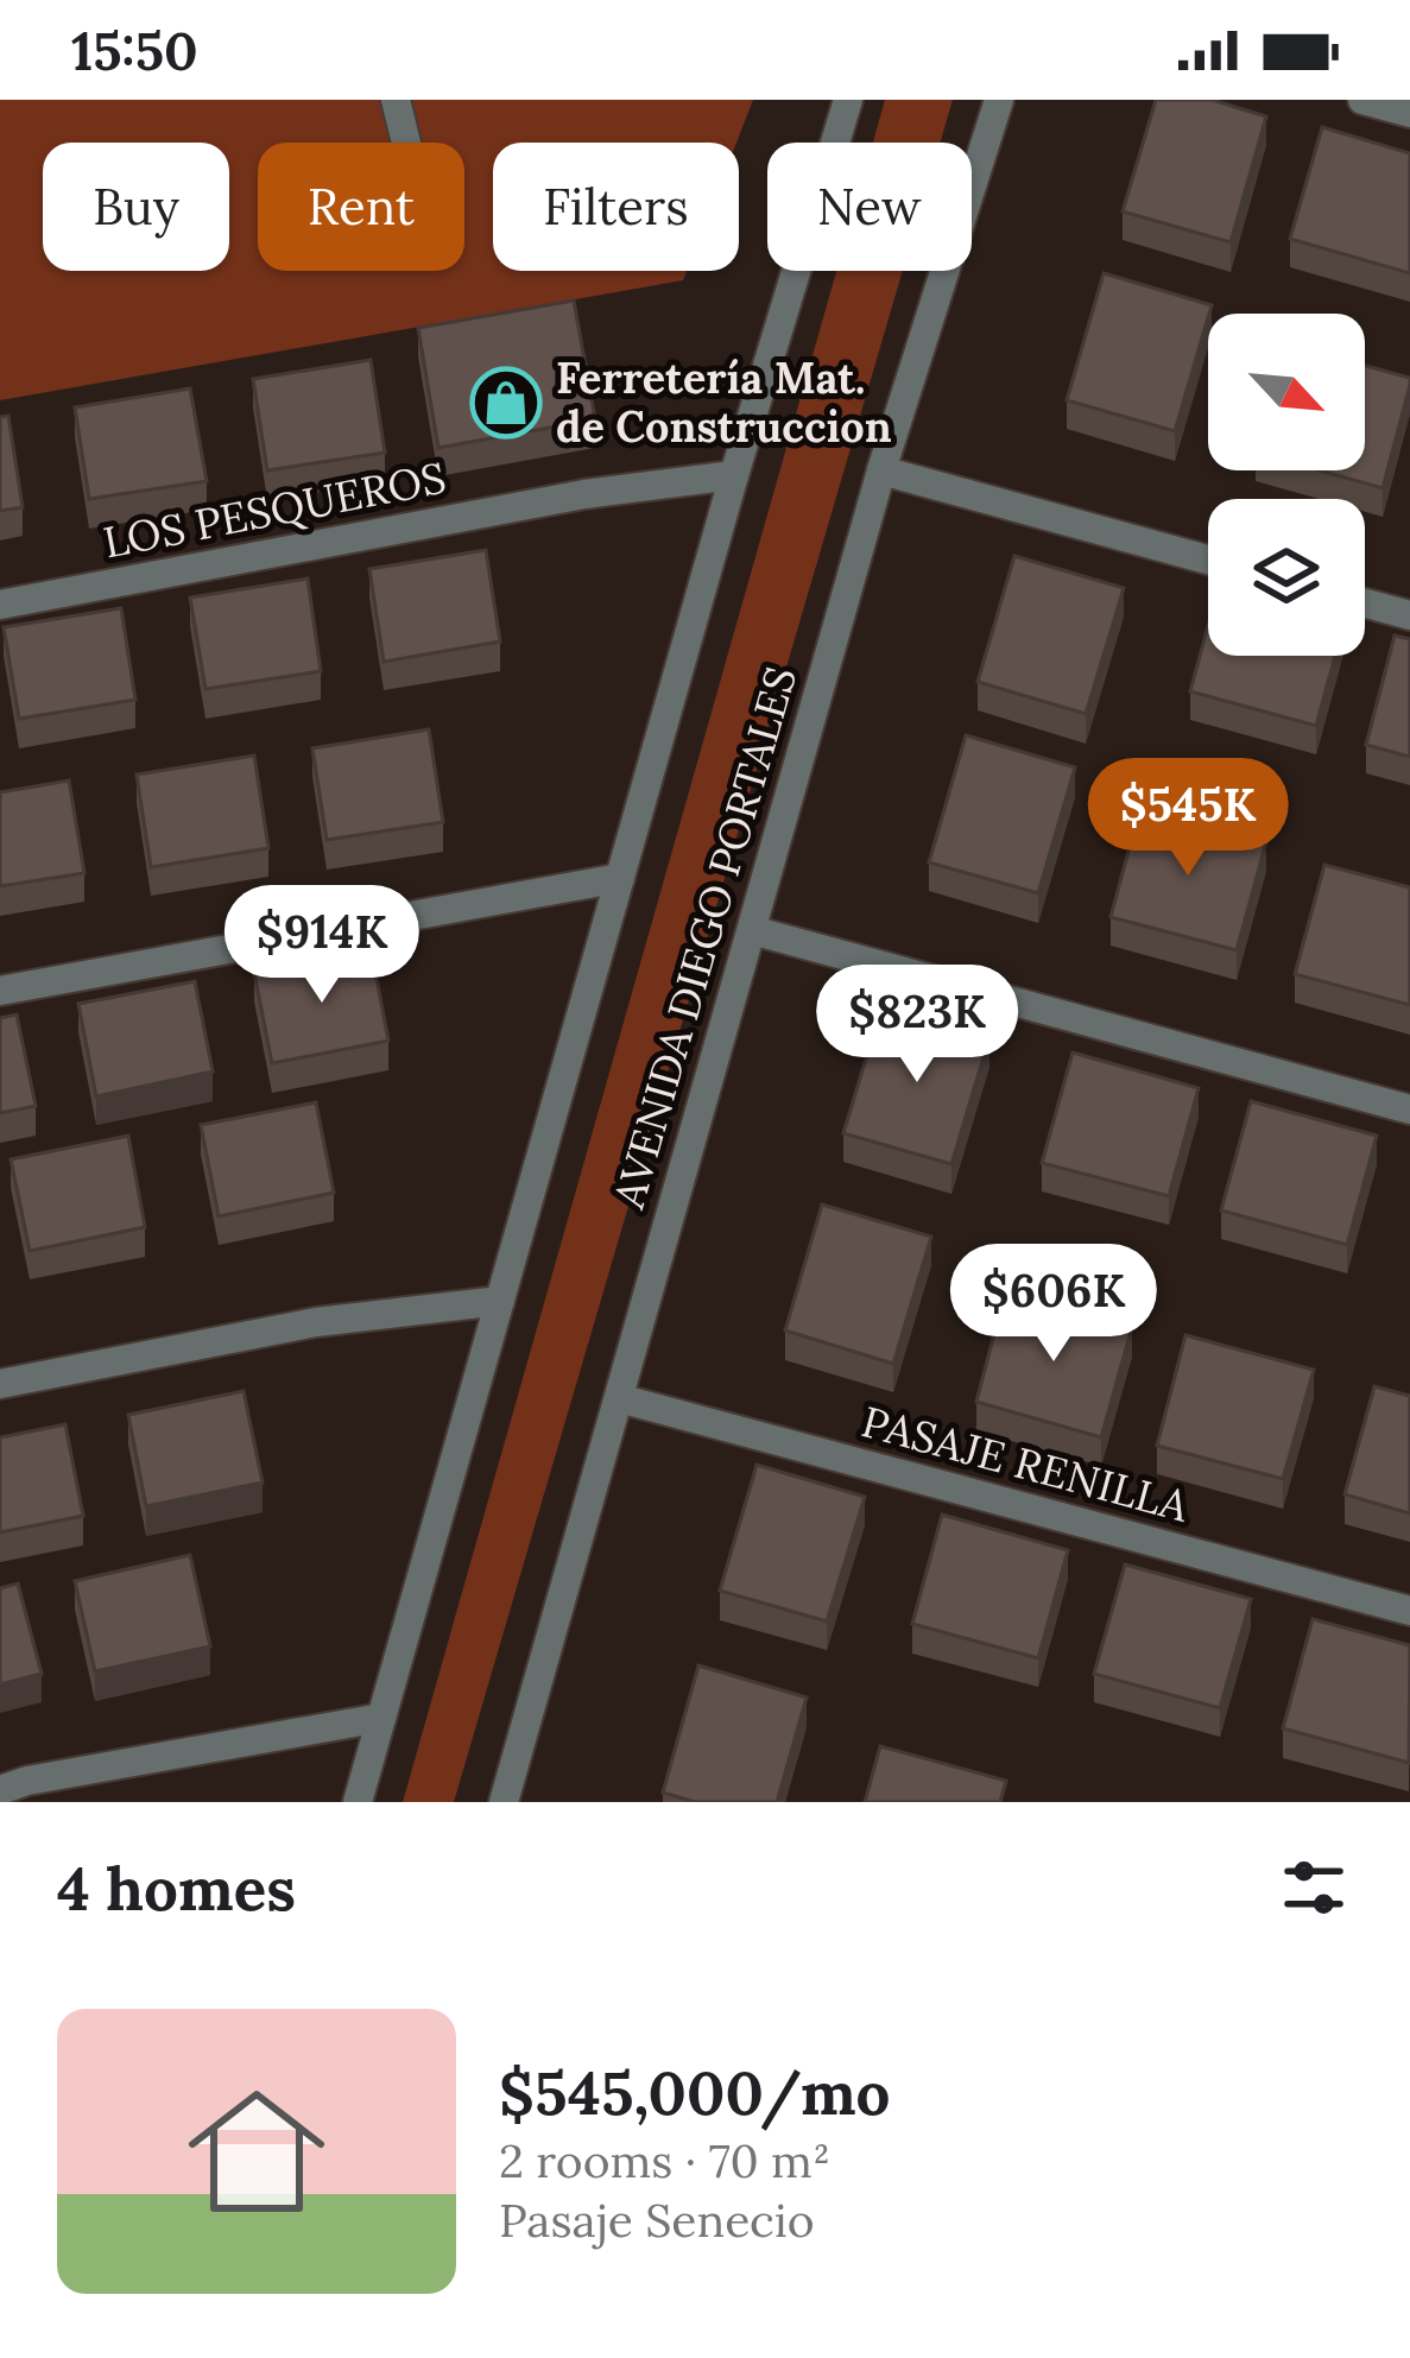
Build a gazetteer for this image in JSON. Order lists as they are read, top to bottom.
{
  "streets": {
    "street": ["LOS PESQUEROS", "AVENIDA DIEGO PORTALES", "PASAJE RENILLA"]
  },
  "crossings": [
    ["AVENIDA DIEGO PORTALES", "PASAJE RENILLA"]
  ],
  "places": {
    "shop": ["Ferretería Mat. de Construccion"]
  },
  "north": "bottom right",
  "page": {
    "status": "15:50",
    "chip": [
      "Buy",
      "Rent",
      "Filters",
      "New"
    ],
    "price": [
      "$545K",
      "$914K",
      "$823K",
      "$606K"
    ],
    "heading": "4 homes",
    "list": [
      {
        "name": "$545,000/mo",
        "note": "2 rooms · 70 m² · Pasaje Senecio"
      }
    ]
  }
}
